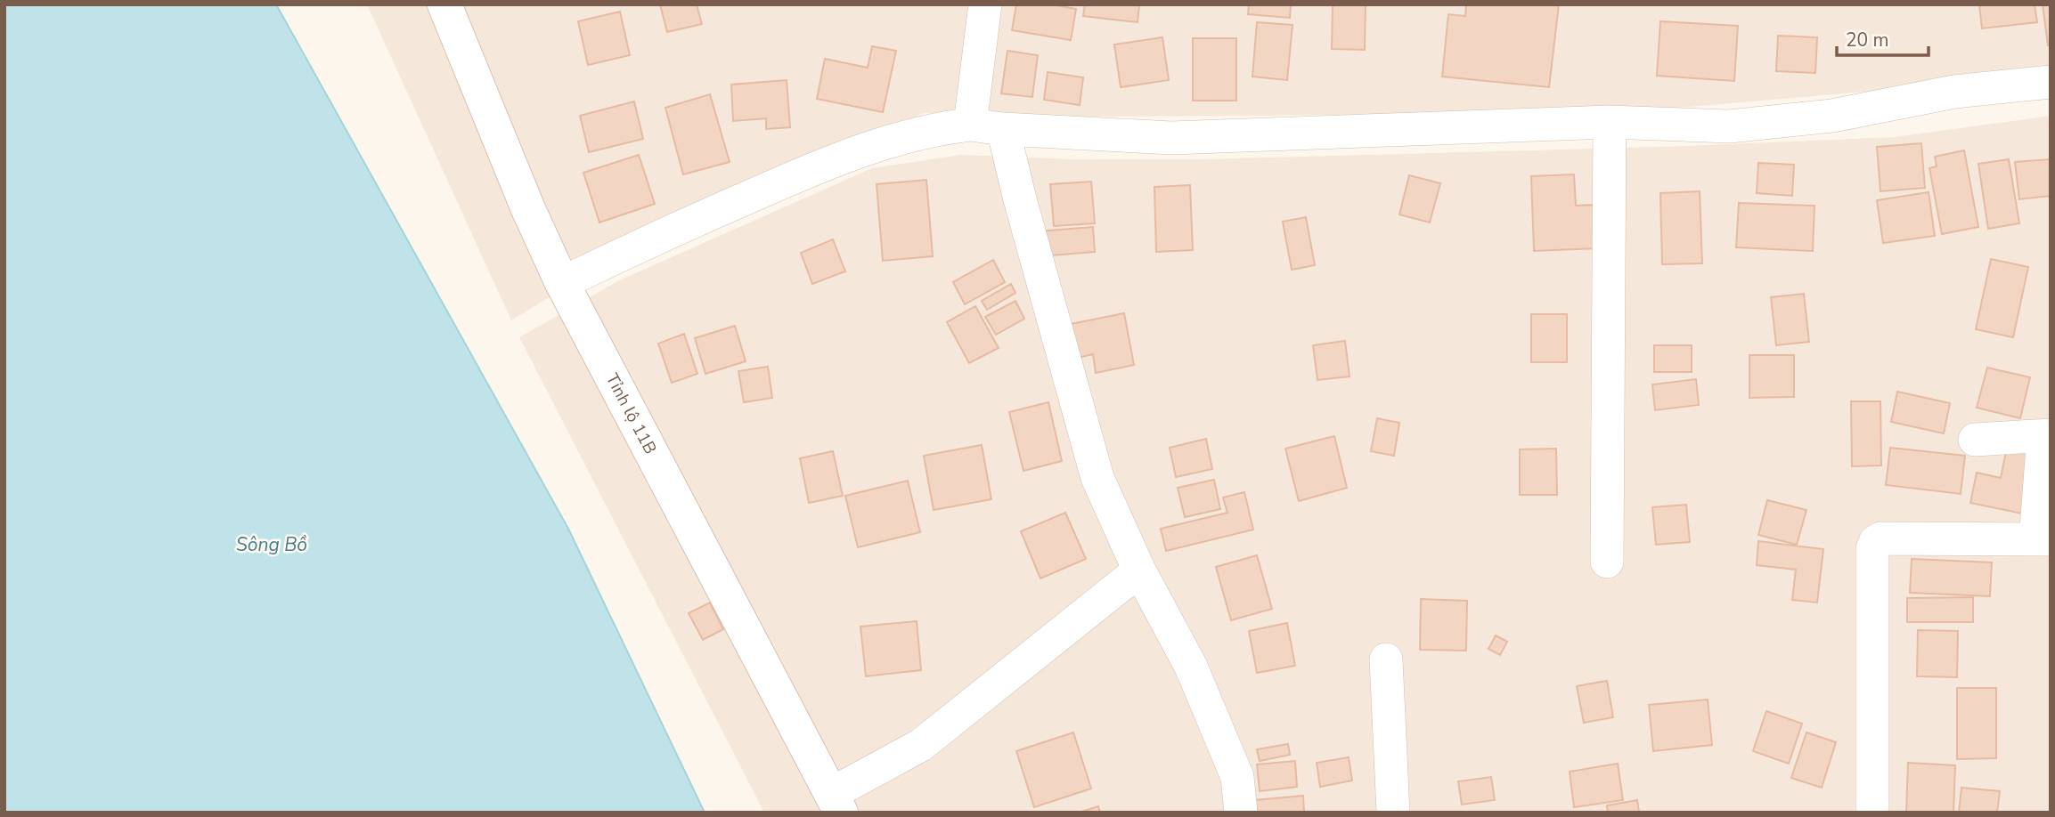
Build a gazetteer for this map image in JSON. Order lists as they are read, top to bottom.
{
  "streets": {
    "main road": ["Tỉnh lộ 11B"]
  },
  "water": ["Sông Bồ"],
  "scale_bar": "20 m"
}
